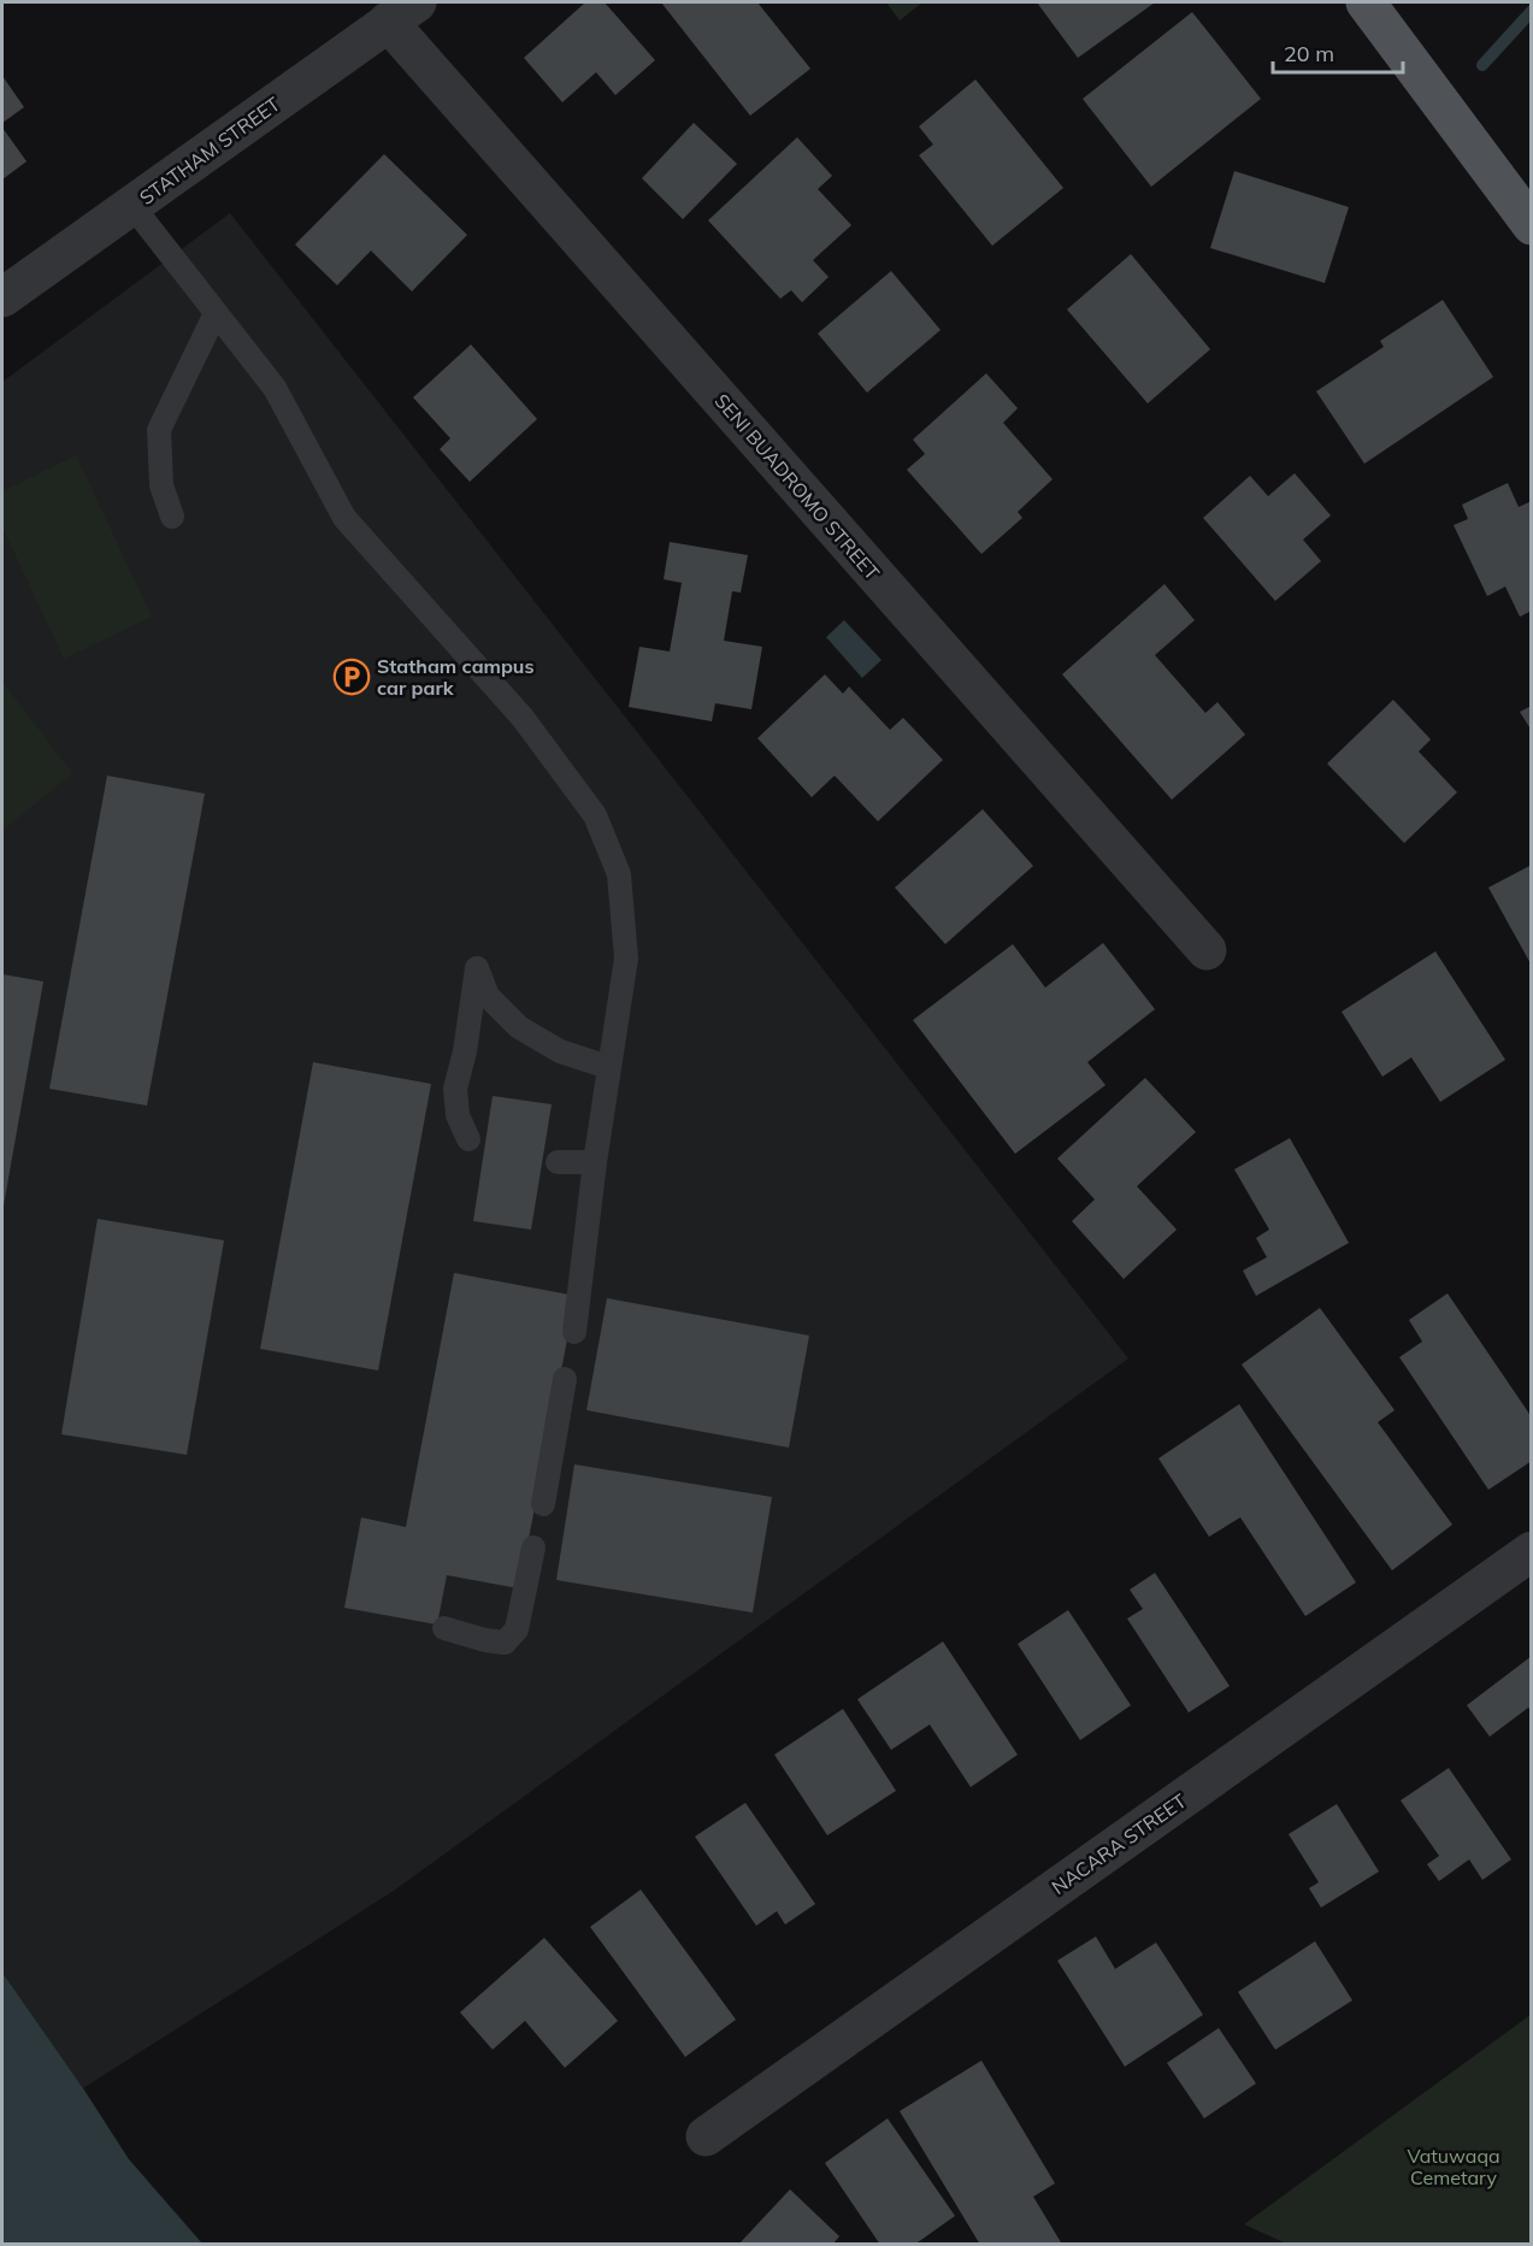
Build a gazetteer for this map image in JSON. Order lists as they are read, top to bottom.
{
  "streets": {
    "street": ["STATHAM STREET", "SENI BUADROMO STREET", "NACARA STREET"]
  },
  "crossings": [
    ["STATHAM STREET", "SENI BUADROMO STREET"]
  ],
  "parks": ["Vatuwaqa Cemetary"],
  "places": {
    "parking": ["Statham campus car park"]
  },
  "scale_bar": "20 m"
}
